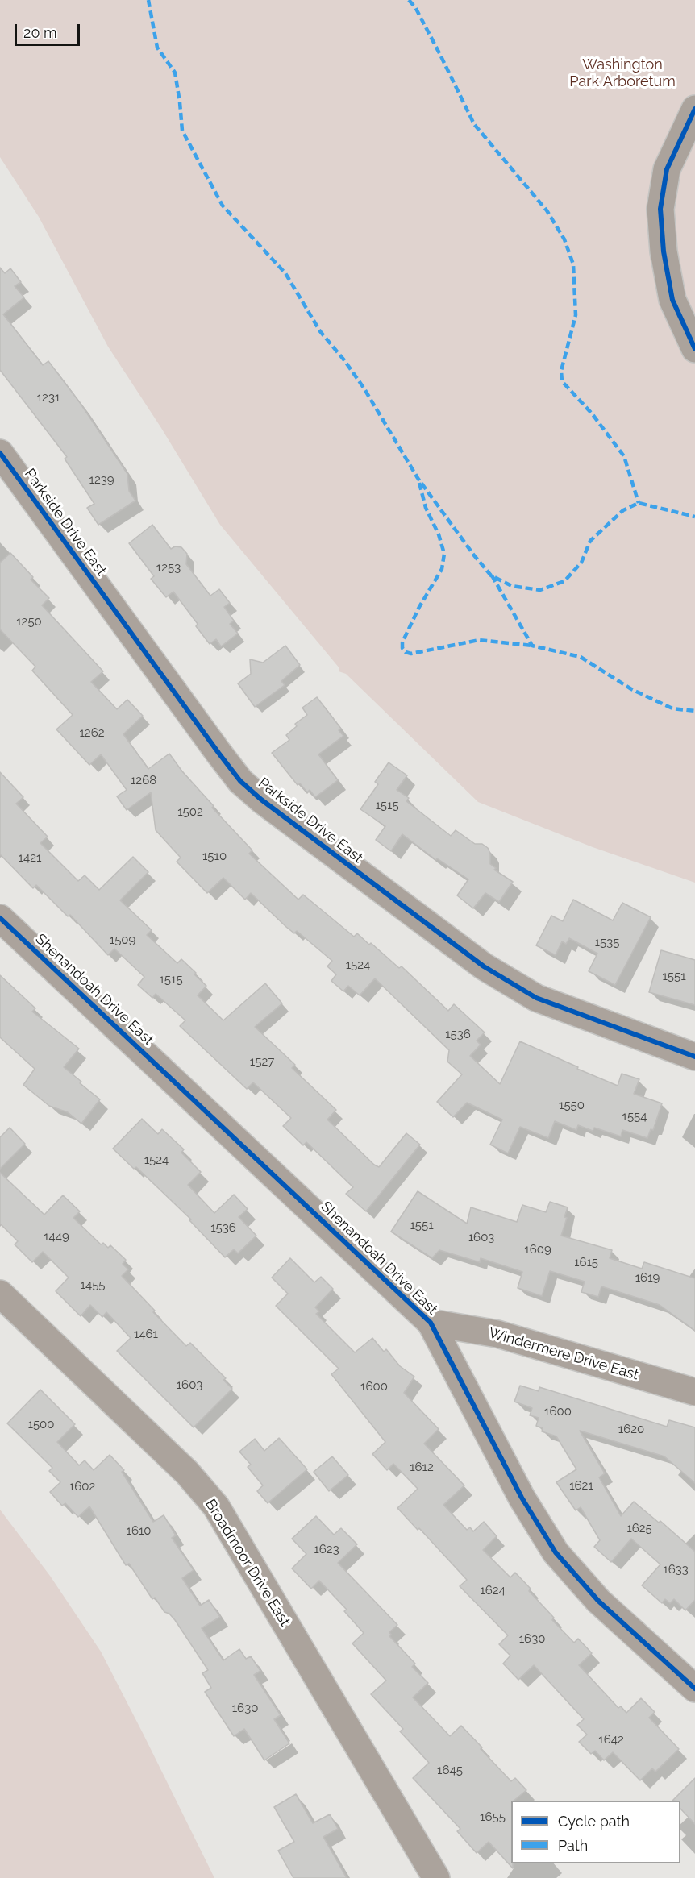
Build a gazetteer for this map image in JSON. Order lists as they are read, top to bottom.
{
  "streets": {
    "street": [
      "Parkside Drive East",
      "Shenandoah Drive East",
      "Windermere Drive East",
      "Broadmoor Drive East"
    ]
  },
  "crossings": [
    ["Shenandoah Drive East", "Windermere Drive East"]
  ],
  "parks": ["Washington Park Arboretum"],
  "house_numbers": [
    "1231",
    "1239",
    "1253",
    "1250",
    "1262",
    "1268",
    "1515",
    "1502",
    "1510",
    "1421",
    "1509",
    "1535",
    "1524",
    "1551",
    "1515",
    "1536",
    "1527",
    "1550",
    "1554",
    "1524",
    "1551",
    "1536",
    "1449",
    "1603",
    "1609",
    "1615",
    "1619",
    "1455",
    "1461",
    "1603",
    "1600",
    "1600",
    "1500",
    "1620",
    "1612",
    "1621",
    "1602",
    "1625",
    "1610",
    "1623",
    "1633",
    "1624",
    "1630",
    "1630",
    "1642",
    "1645",
    "1655"
  ],
  "legend": ["Cycle path", "Path"],
  "scale_bar": "20 m"
}
